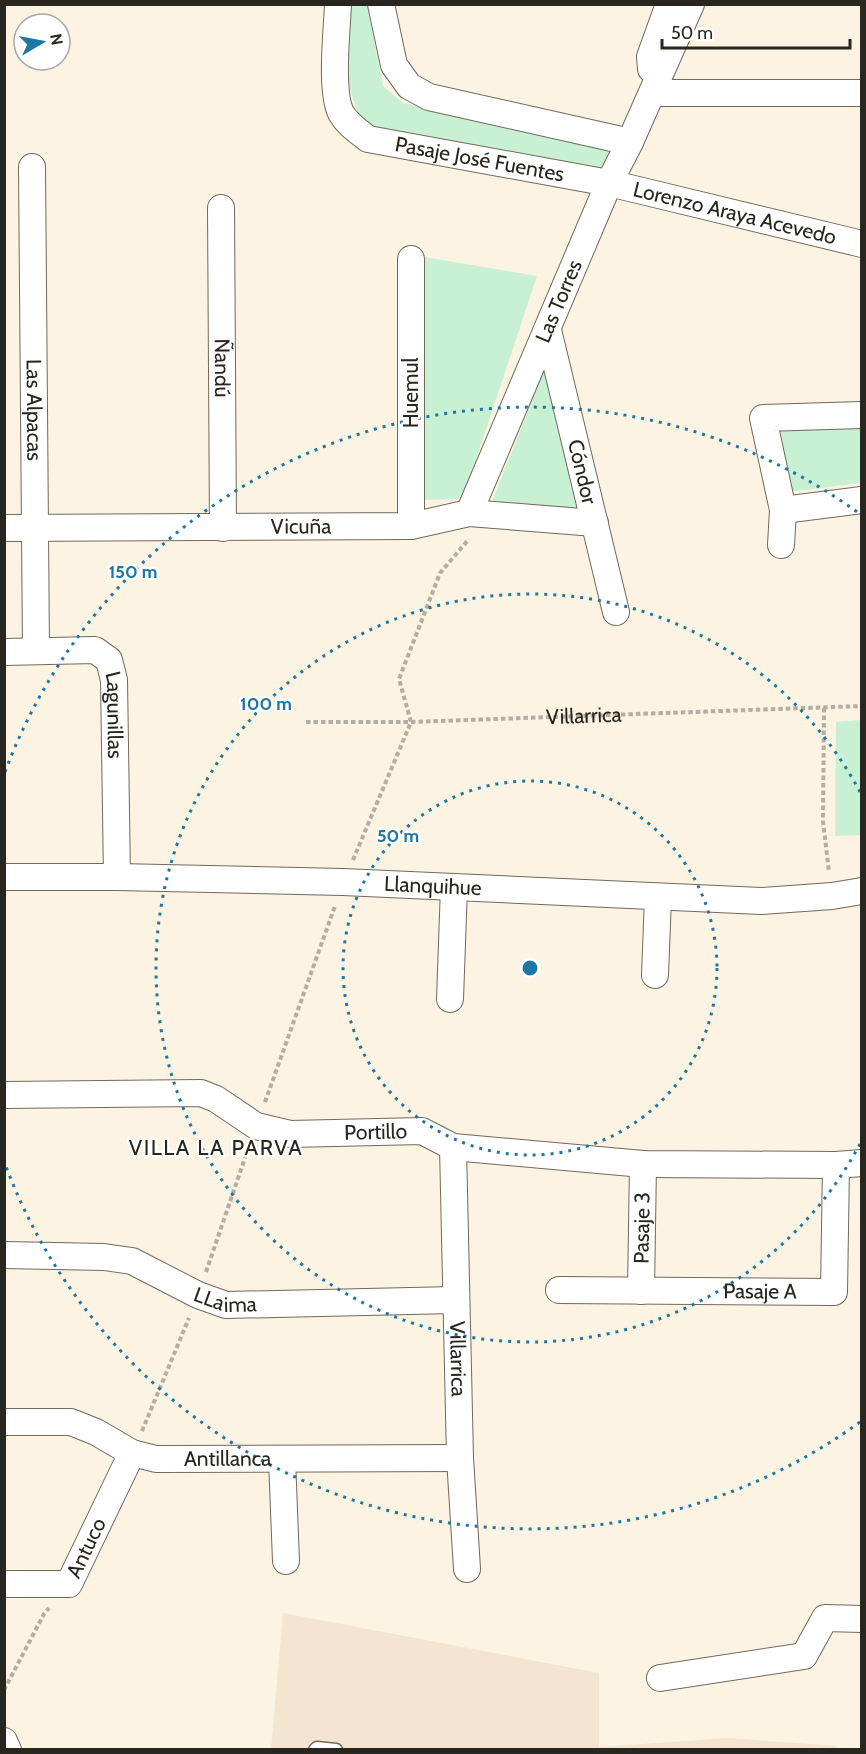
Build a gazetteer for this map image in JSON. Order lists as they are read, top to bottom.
{
  "streets": {
    "street": [
      "Pasaje José Fuentes",
      "Lorenzo Araya Acevedo",
      "Las Torres",
      "Ñandú",
      "Huemul",
      "Las Alpacas",
      "Cóndor",
      "Vicuña",
      "Lagunillas",
      "Villarrica",
      "Llanquihue",
      "Portillo",
      "Pasaje 3",
      "Pasaje A",
      "LLaima",
      "Antillanca",
      "Antuco"
    ]
  },
  "crossings": [
    ["Pasaje José Fuentes", "Lorenzo Araya Acevedo"],
    ["Pasaje José Fuentes", "Las Torres"],
    ["Lorenzo Araya Acevedo", "Las Torres"],
    ["Las Torres", "Cóndor"],
    ["Las Torres", "Vicuña"],
    ["Ñandú", "Vicuña"],
    ["Huemul", "Vicuña"],
    ["Las Alpacas", "Vicuña"],
    ["Las Alpacas", "Lagunillas"],
    ["Cóndor", "Vicuña"],
    ["Lagunillas", "Llanquihue"],
    ["Villarrica", "Portillo"],
    ["Villarrica", "LLaima"],
    ["Villarrica", "Antillanca"],
    ["Portillo", "Pasaje 3"],
    ["Portillo", "Pasaje A"],
    ["Pasaje 3", "Pasaje A"],
    ["Antillanca", "Antuco"]
  ],
  "districts": ["VILLA LA PARVA"],
  "scale_bar": "50 m",
  "north": "right",
  "rings": ["150 m", "100 m", "50 m"]
}
